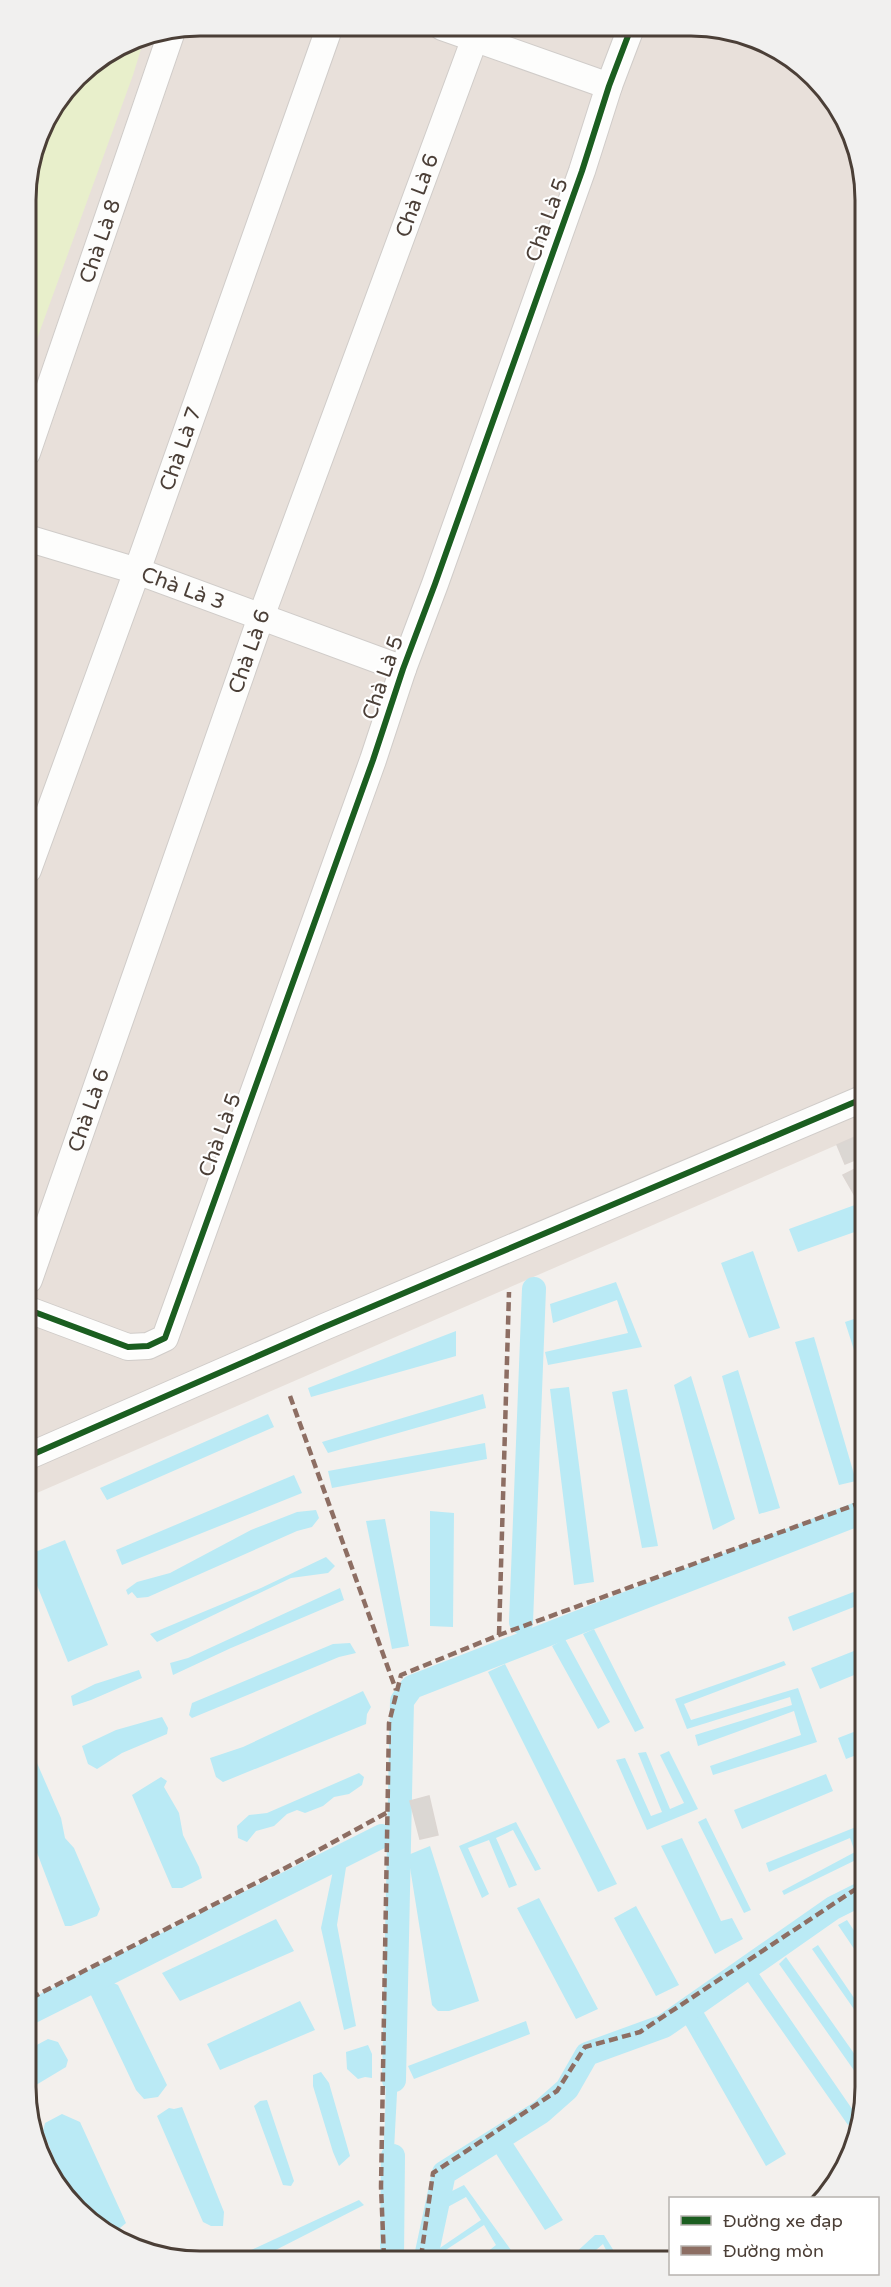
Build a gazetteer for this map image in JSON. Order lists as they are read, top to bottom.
{
  "streets": {
    "street": [
      "Chà Là 6",
      "Chà Là 5",
      "Chà Là 8",
      "Chà Là 7",
      "Chà Là 3"
    ]
  },
  "crossings": [
    ["Chà Là 6", "Chà Là 3"],
    ["Chà Là 5", "Chà Là 3"],
    ["Chà Là 7", "Chà Là 3"]
  ],
  "legend": ["Đường xe đạp", "Đường mòn"]
}
